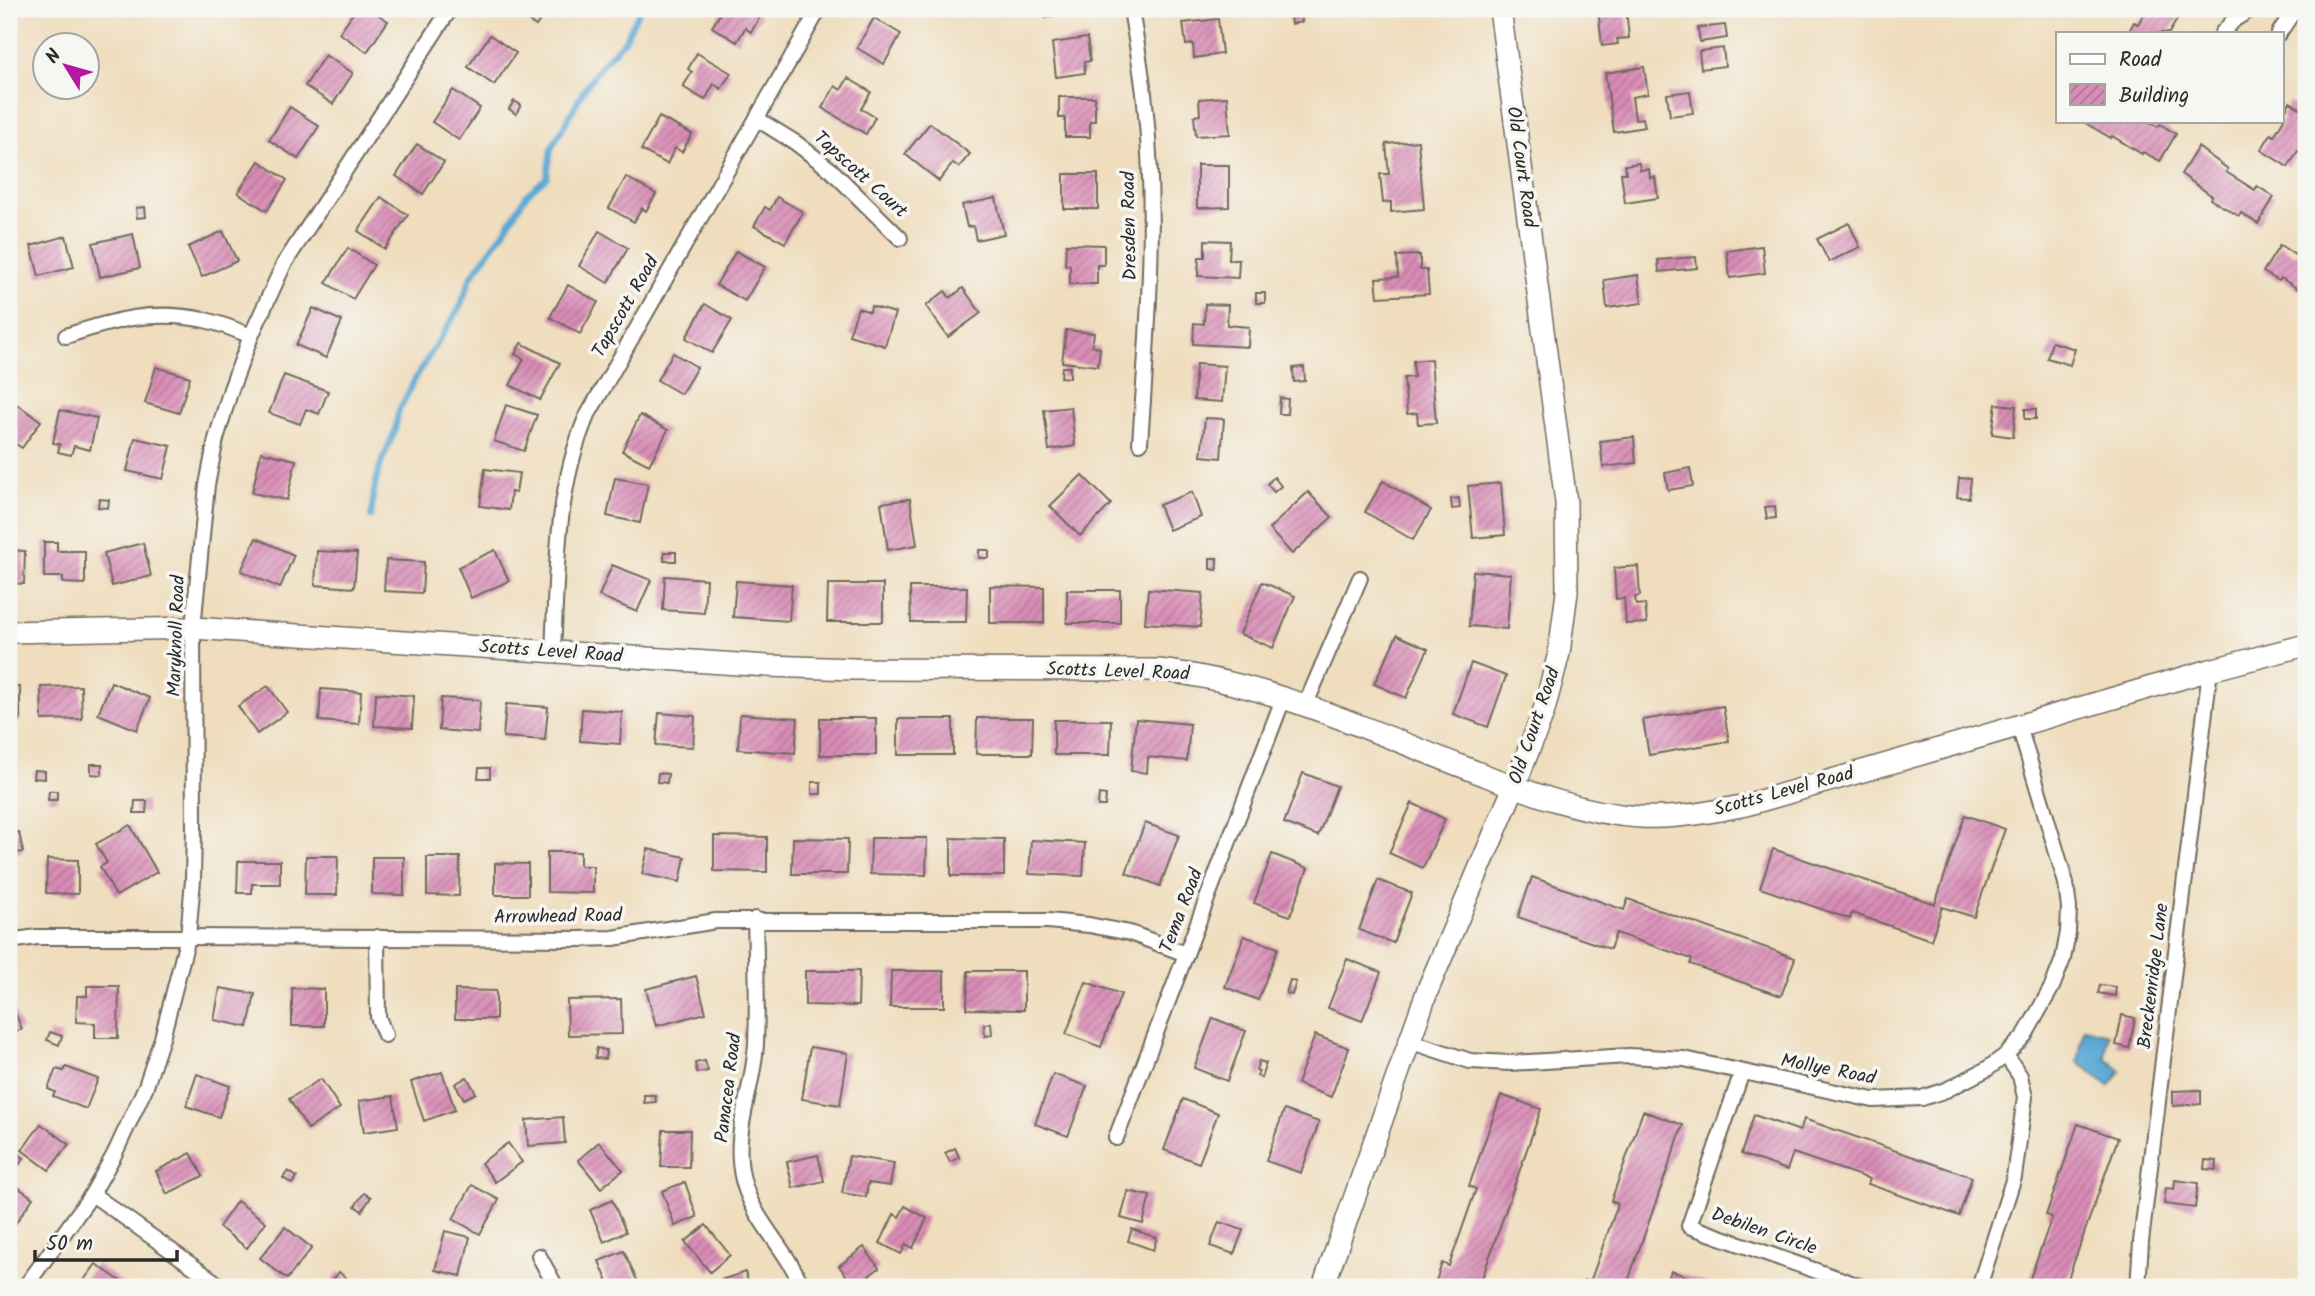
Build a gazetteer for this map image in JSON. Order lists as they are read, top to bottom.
{
  "streets": {
    "main road": ["Old Court Road", "Scotts Level Road"],
    "street": [
      "Tapscott Court",
      "Dresden Road",
      "Tapscott Road",
      "Maryknoll Road",
      "Tema Road",
      "Arrowhead Road",
      "Breckenridge Lane",
      "Mollye Road",
      "Panacea Road",
      "Debilen Circle"
    ]
  },
  "crossings": [
    ["Old Court Road", "Scotts Level Road"],
    ["Old Court Road", "Mollye Road"],
    ["Tapscott Court", "Tapscott Road"],
    ["Tapscott Road", "Scotts Level Road"],
    ["Maryknoll Road", "Scotts Level Road"],
    ["Maryknoll Road", "Arrowhead Road"],
    ["Scotts Level Road", "Tema Road"],
    ["Scotts Level Road", "Breckenridge Lane"],
    ["Scotts Level Road", "Mollye Road"],
    ["Tema Road", "Arrowhead Road"],
    ["Arrowhead Road", "Panacea Road"],
    ["Mollye Road", "Debilen Circle"]
  ],
  "legend": ["Road", "Building"],
  "scale_bar": "50 m",
  "north": "top left"
}
